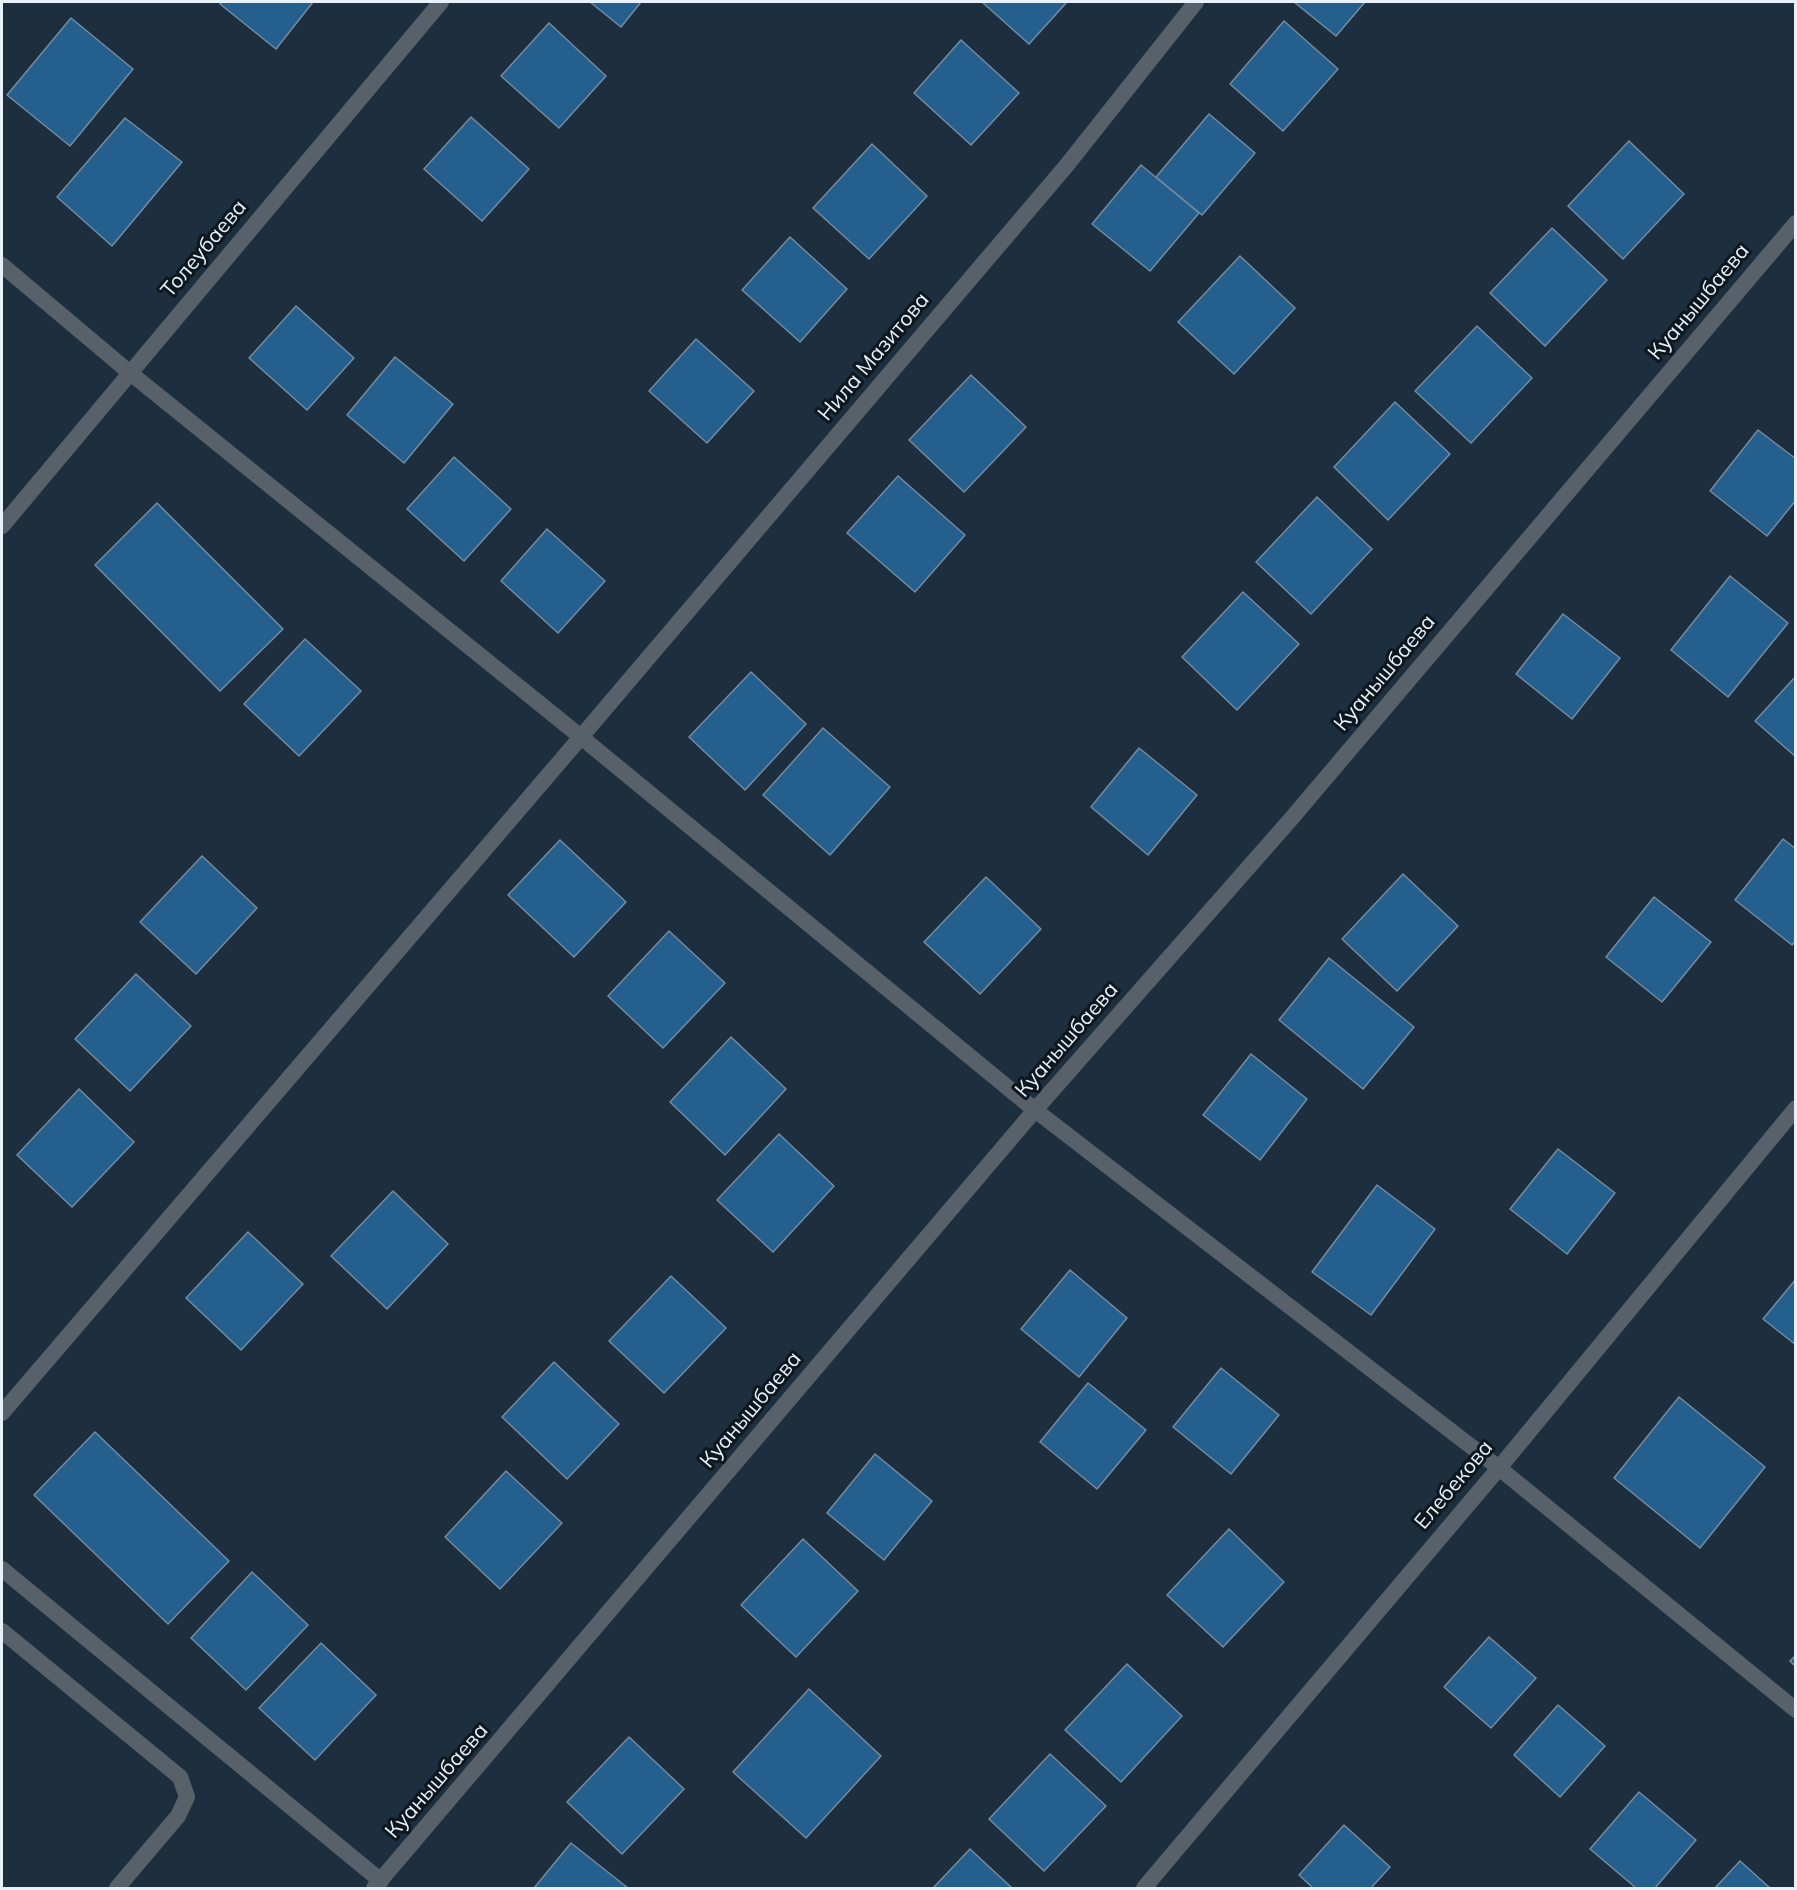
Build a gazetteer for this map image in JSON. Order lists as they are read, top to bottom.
{
  "streets": {
    "street": [
      "Толеубаева",
      "Куанышбаева",
      "Нила Мазитова",
      "Елебекова"
    ]
  }
}
